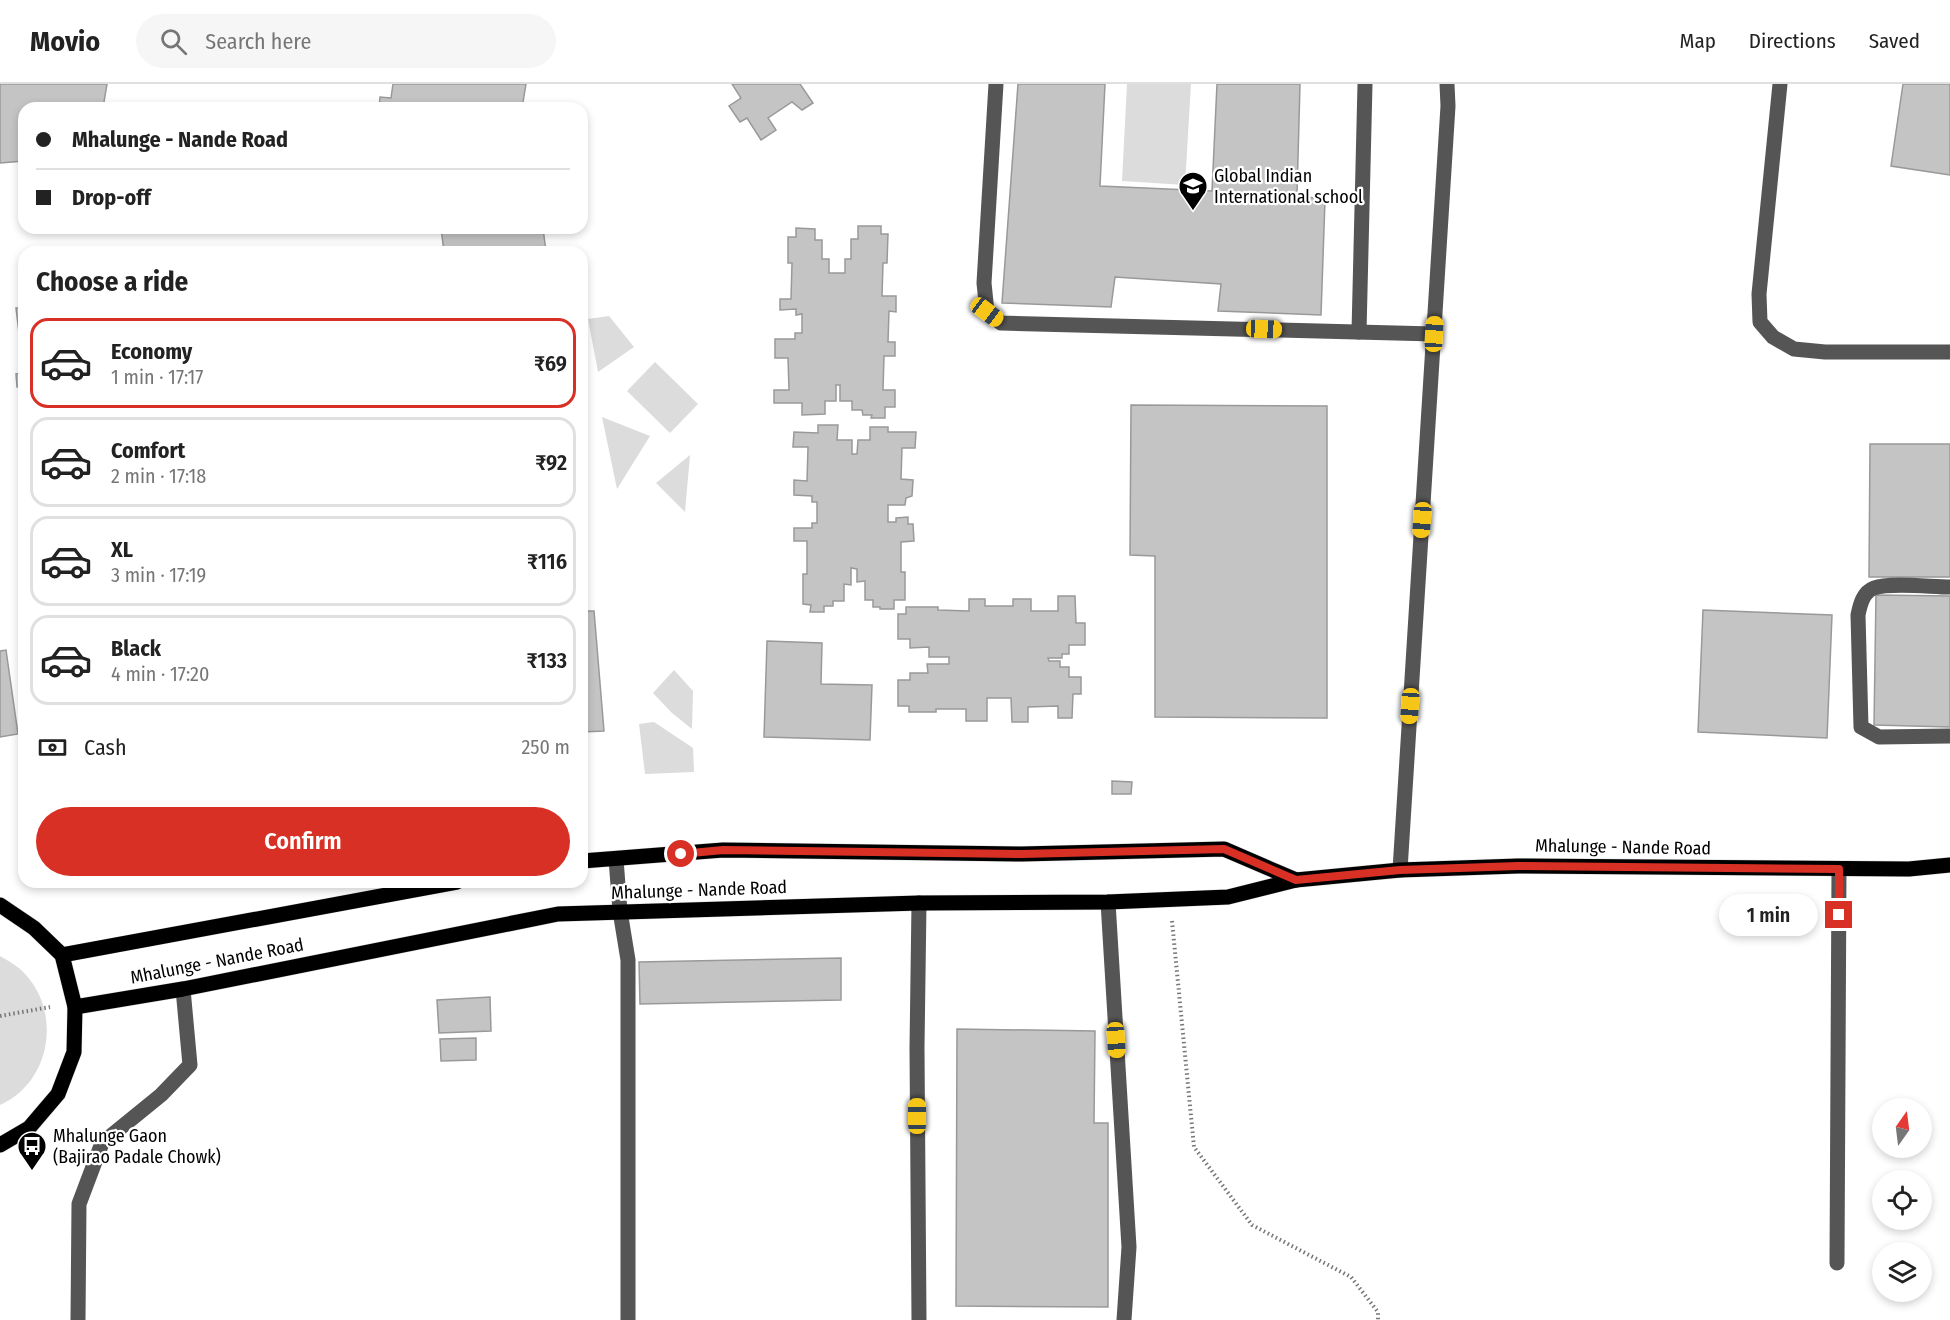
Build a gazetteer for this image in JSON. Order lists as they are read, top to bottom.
{
  "streets": {
    "main road": ["Mhalunge - Nande Road"]
  },
  "places": {
    "school or university": ["Global Indian International school"],
    "bus stop": ["Mhalunge Gaon (Bajirao Padale Chowk)"]
  },
  "north": "top",
  "page": {
    "header": "Movio",
    "search": "Search here",
    "nav": ["Map", "Directions", "Saved"],
    "banner": ["Mhalunge - Nande Road", "Drop-off"],
    "heading": "Choose a ride",
    "list": [
      {
        "name": "Economy",
        "note": "1 min · 17:17",
        "value": "₹69"
      },
      {
        "name": "Comfort",
        "note": "2 min · 17:18",
        "value": "₹92"
      },
      {
        "name": "XL",
        "note": "3 min · 17:19",
        "value": "₹116"
      },
      {
        "name": "Black",
        "note": "4 min · 17:20",
        "value": "₹133"
      }
    ],
    "pay": ["Cash", "250 m"],
    "buttons": "Confirm",
    "bubble": "1 min"
  }
}
